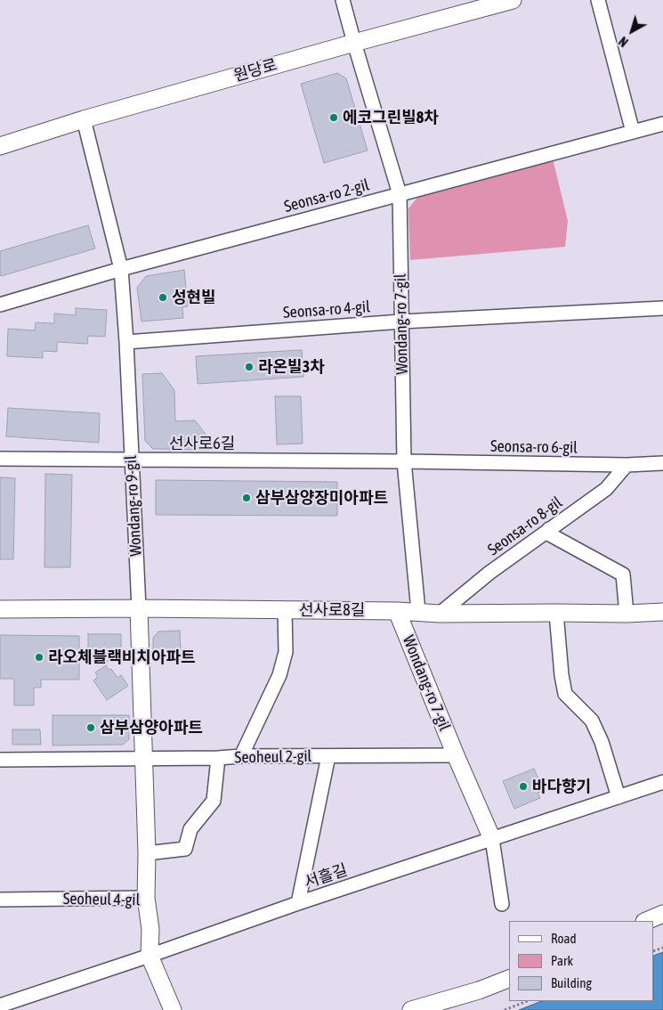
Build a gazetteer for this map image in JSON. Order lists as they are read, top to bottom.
{
  "streets": {
    "street": [
      "원당로",
      "Seonsa-ro 2-gil",
      "Seonsa-ro 4-gil",
      "Wondang-ro 7-gil",
      "선사로6길",
      "Seonsa-ro 6-gil",
      "Wondang-ro 9-gil",
      "Seonsa-ro 8-gil",
      "선사로8길",
      "Seoheul 2-gil",
      "서흘길",
      "Seoheul 4-gil"
    ]
  },
  "crossings": [
    ["원당로", "Wondang-ro 7-gil"],
    ["원당로", "Wondang-ro 9-gil"],
    ["Seonsa-ro 2-gil", "Wondang-ro 7-gil"],
    ["Seonsa-ro 2-gil", "Wondang-ro 9-gil"],
    ["Seonsa-ro 4-gil", "Wondang-ro 7-gil"],
    ["Seonsa-ro 4-gil", "Wondang-ro 9-gil"],
    ["Wondang-ro 7-gil", "선사로6길"],
    ["Wondang-ro 7-gil", "Seonsa-ro 6-gil"],
    ["Wondang-ro 7-gil", "선사로8길"],
    ["Wondang-ro 7-gil", "Seoheul 2-gil"],
    ["선사로6길", "Seonsa-ro 6-gil"],
    ["선사로6길", "Wondang-ro 9-gil"],
    ["Seonsa-ro 6-gil", "Seonsa-ro 8-gil"],
    ["Wondang-ro 9-gil", "선사로8길"],
    ["Wondang-ro 9-gil", "Seoheul 2-gil"],
    ["Wondang-ro 9-gil", "Seoheul 4-gil"],
    ["Seonsa-ro 8-gil", "선사로8길"],
    ["서흘길", "Seoheul 4-gil"]
  ],
  "places": [
    "에코그린빌8차",
    "성현빌",
    "라온빌3차",
    "삼부삼양장미아파트",
    "라오체블랙비치아파트",
    "삼부삼양아파트",
    "바다향기"
  ],
  "legend": ["Road", "Park", "Building"],
  "north": "bottom left"
}
